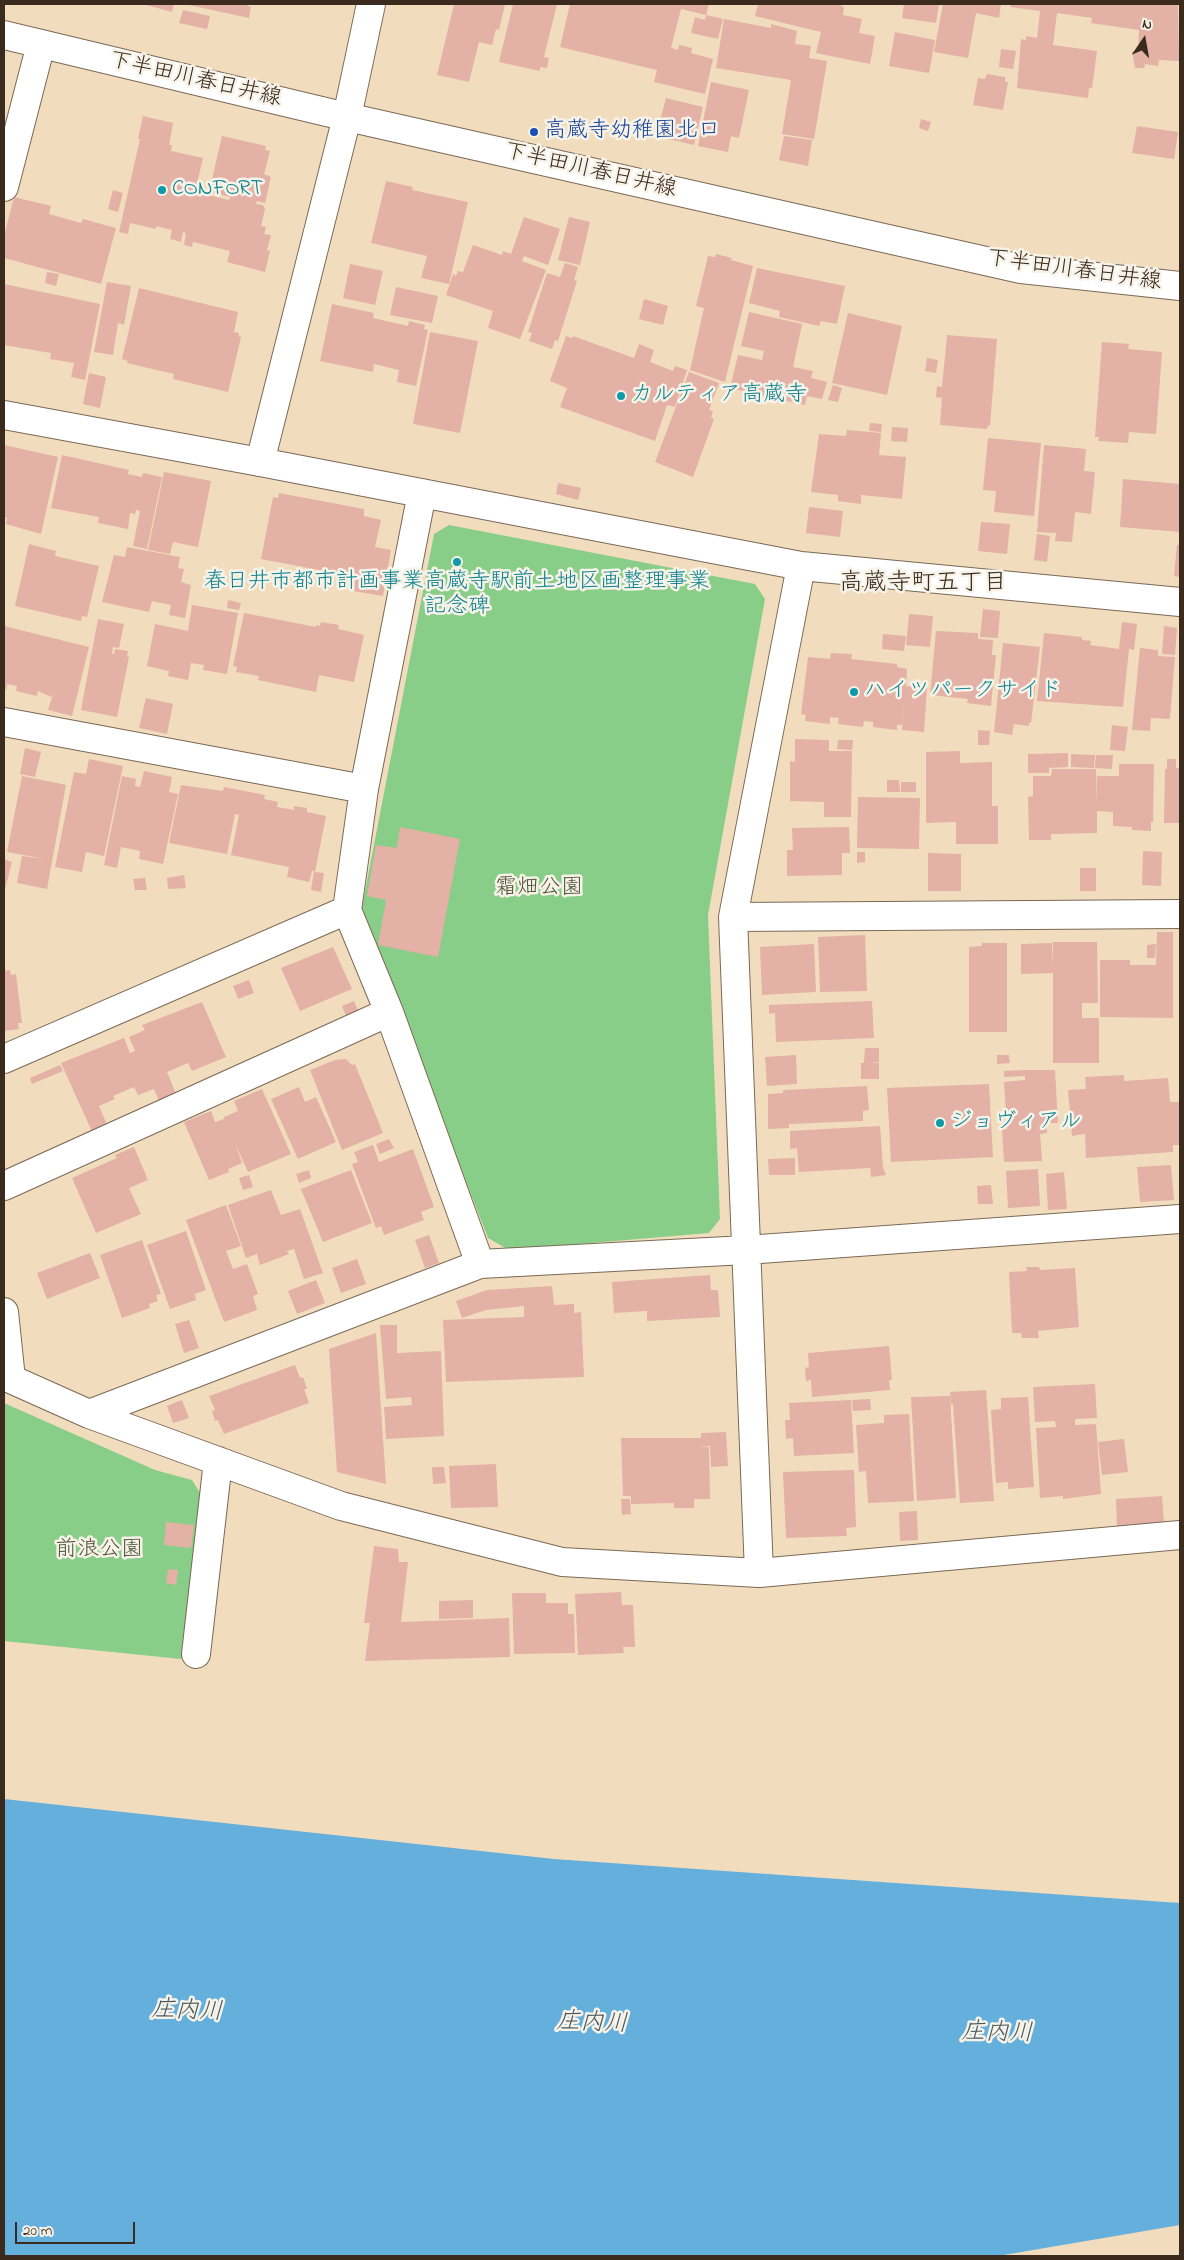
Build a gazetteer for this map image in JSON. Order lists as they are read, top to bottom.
{
  "streets": {
    "street": ["下半田川春日井線"]
  },
  "districts": ["高蔵寺町五丁目"],
  "water": ["庄内川"],
  "parks": ["霜畑公園", "前浪公園"],
  "places": [
    "高蔵寺幼稚園北口",
    "CONFORT",
    "カルティア高蔵寺",
    "春日井市都市計画事業高蔵寺駅前土地区画整理事業 記念碑",
    "ハイツパークサイド",
    "ジョヴィアル"
  ],
  "scale_bar": "20 m",
  "north": "top"
}
